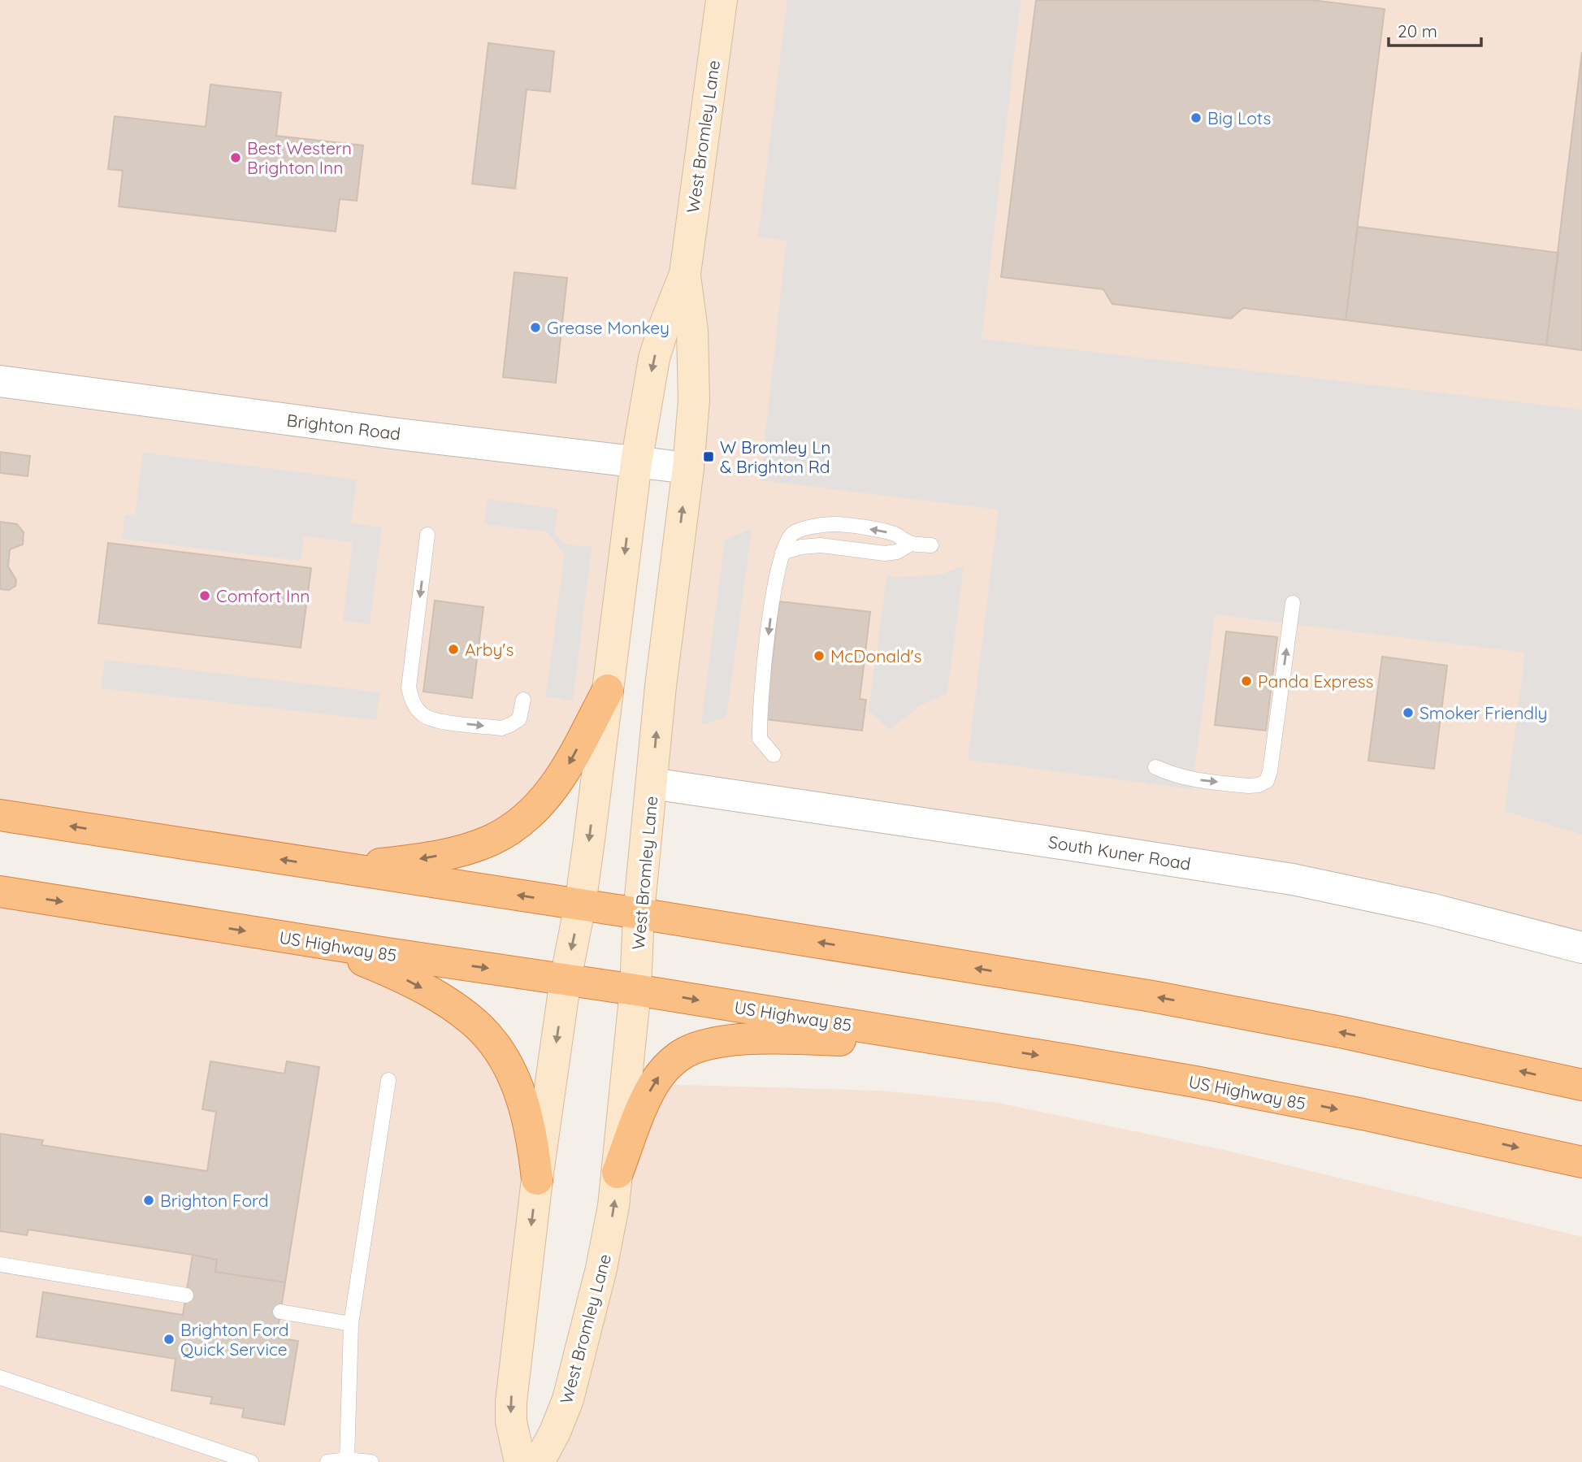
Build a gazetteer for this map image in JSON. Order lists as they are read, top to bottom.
{
  "streets": {
    "highway": ["US Highway 85"],
    "main road": ["West Bromley Lane"],
    "street": ["Brighton Road", "South Kuner Road"]
  },
  "crossings": [
    ["West Bromley Lane", "Brighton Road"],
    ["West Bromley Lane", "South Kuner Road"],
    ["West Bromley Lane", "US Highway 85"]
  ],
  "places": {
    "other": [
      "Big Lots",
      "Best Western Brighton Inn",
      "Grease Monkey",
      "Comfort Inn",
      "Arby's",
      "McDonald's",
      "Panda Express",
      "Smoker Friendly",
      "Brighton Ford",
      "Brighton Ford Quick Service"
    ],
    "transit": ["W Bromley Ln & Brighton Rd"]
  },
  "scale_bar": "20 m"
}
